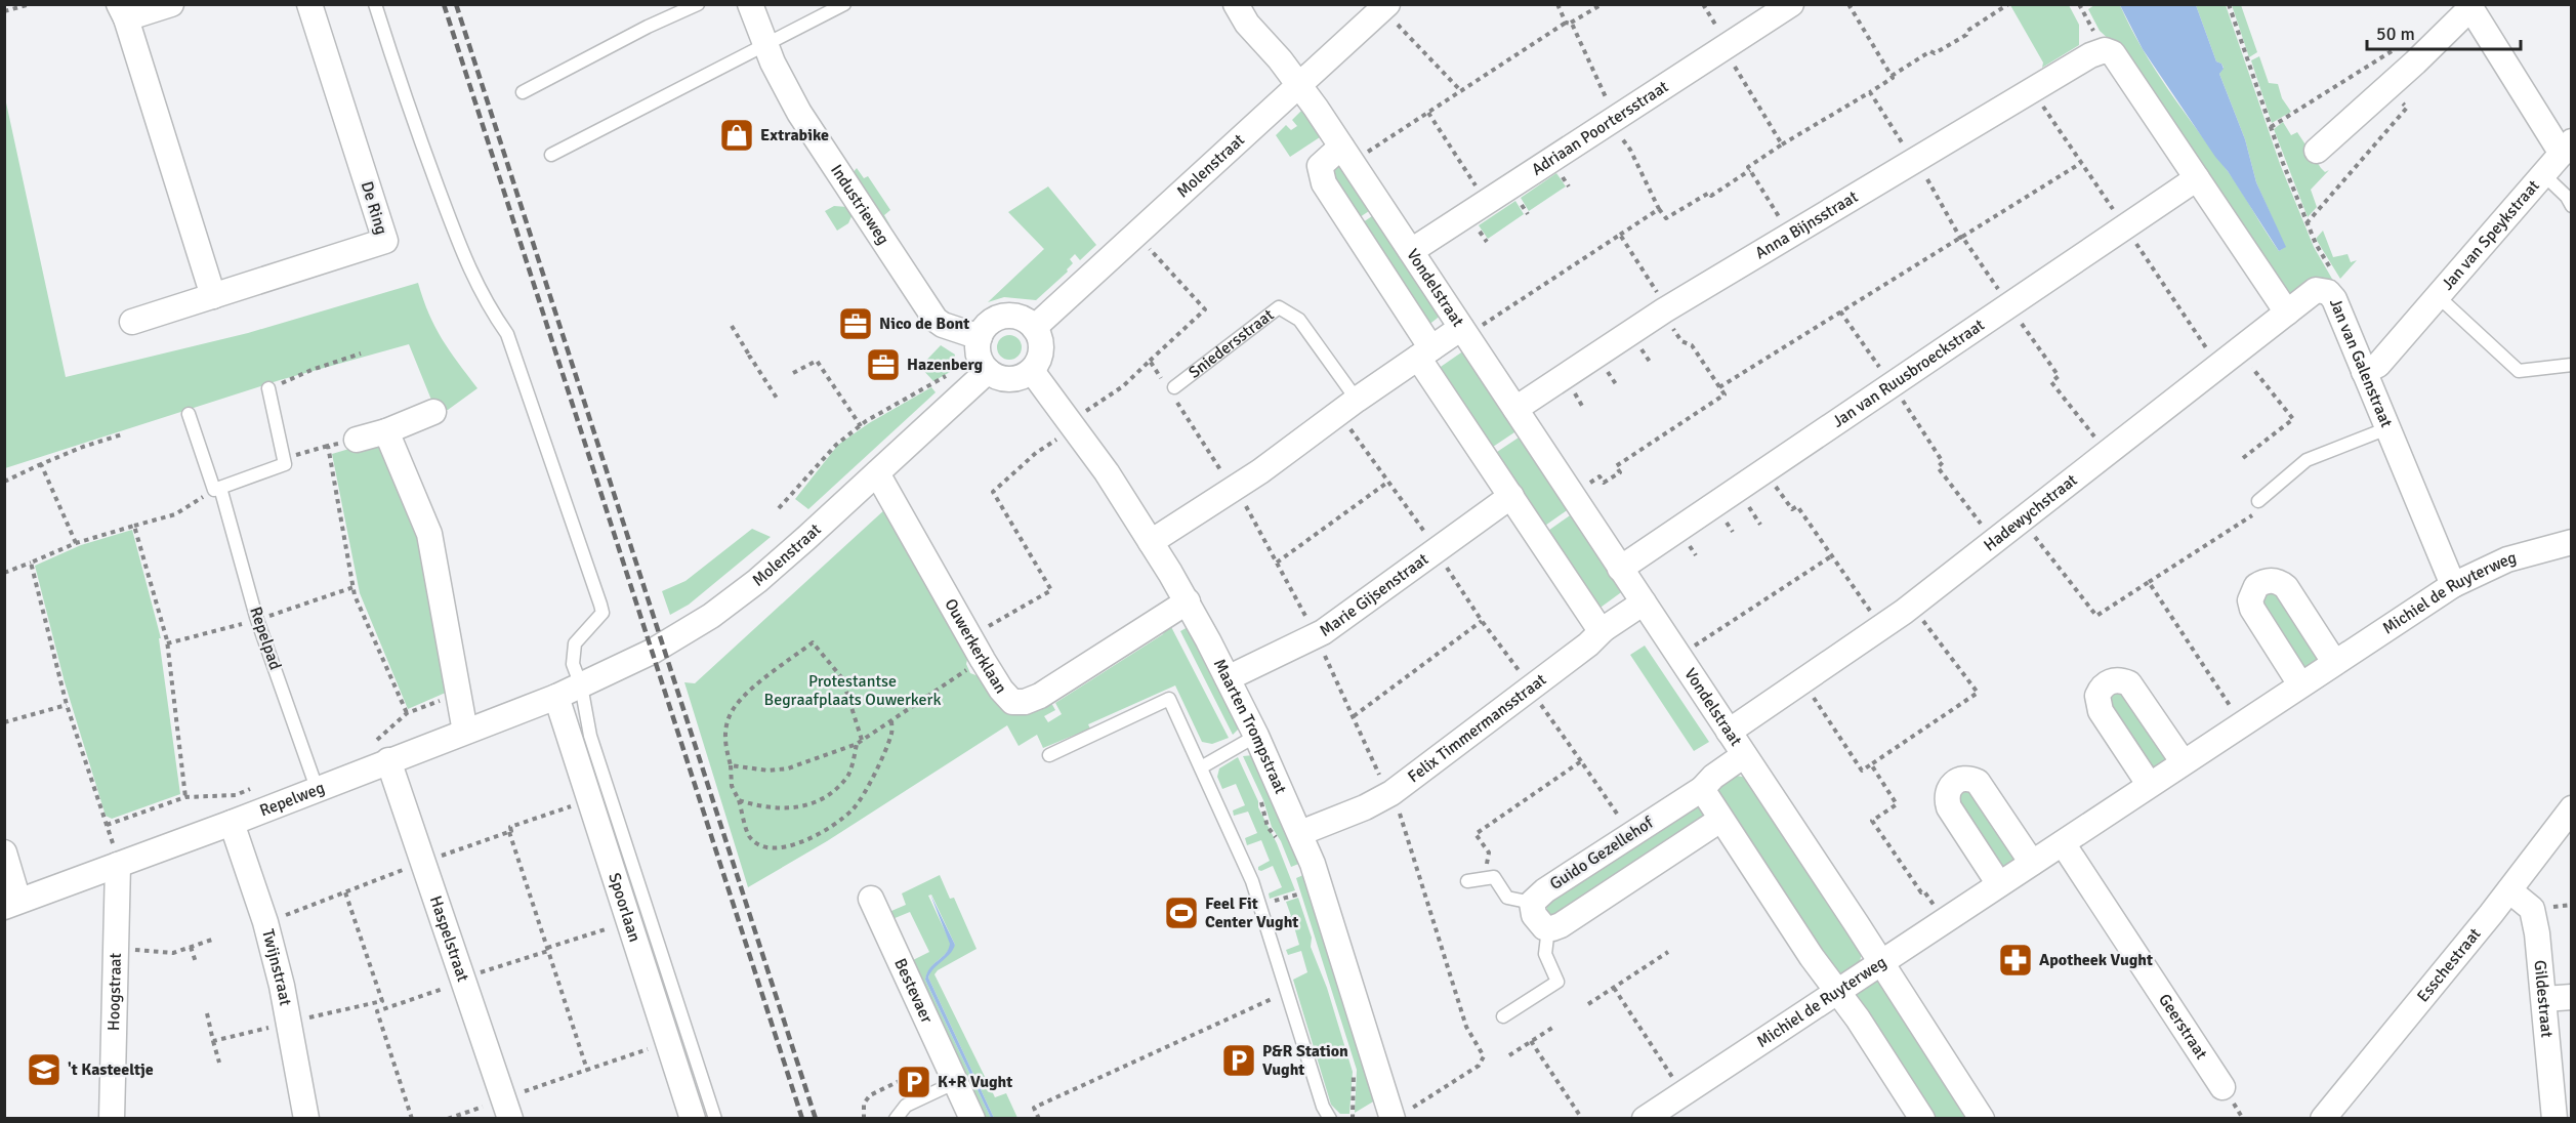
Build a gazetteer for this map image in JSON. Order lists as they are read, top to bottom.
{
  "streets": {
    "street": [
      "Adriaan Poortersstraat",
      "Molenstraat",
      "Industrieweg",
      "De Ring",
      "Anna Bijnsstraat",
      "Jan van Speykstraat",
      "Vondelstraat",
      "Jan van Galenstraat",
      "Jan van Ruusbroeckstraat",
      "Hadewychstraat",
      "Marie Gijsenstraat",
      "Michiel de Ruyterweg",
      "Ouwerkerklaan",
      "Maarten Trompstraat",
      "Felix Timmermansstraat",
      "Repelweg",
      "Guido Gezellehof",
      "Spoorlaan",
      "Haspelstraat",
      "Esschestraat",
      "Twijnstraat",
      "Bestevaer",
      "Hoogstraat",
      "Gildestraat",
      "Geerstraat"
    ],
    "lane": ["Sniedersstraat", "Repelpad"]
  },
  "crossings": [
    ["Adriaan Poortersstraat", "Vondelstraat"],
    ["Molenstraat", "Industrieweg"],
    ["Molenstraat", "Vondelstraat"],
    ["Molenstraat", "Ouwerkerklaan"],
    ["Molenstraat", "Maarten Trompstraat"],
    ["Molenstraat", "Repelweg"],
    ["Molenstraat", "Spoorlaan"],
    ["Industrieweg", "Maarten Trompstraat"],
    ["Anna Bijnsstraat", "Vondelstraat"],
    ["Jan van Speykstraat", "Jan van Galenstraat"],
    ["Vondelstraat", "Jan van Ruusbroeckstraat"],
    ["Vondelstraat", "Hadewychstraat"],
    ["Vondelstraat", "Marie Gijsenstraat"],
    ["Vondelstraat", "Michiel de Ruyterweg"],
    ["Vondelstraat", "Felix Timmermansstraat"],
    ["Vondelstraat", "Guido Gezellehof"],
    ["Jan van Galenstraat", "Hadewychstraat"],
    ["Jan van Galenstraat", "Michiel de Ruyterweg"],
    ["Marie Gijsenstraat", "Maarten Trompstraat"],
    ["Michiel de Ruyterweg", "Geerstraat"],
    ["Repelpad", "Repelweg"],
    ["Ouwerkerklaan", "Maarten Trompstraat"],
    ["Maarten Trompstraat", "Felix Timmermansstraat"],
    ["Repelweg", "Spoorlaan"],
    ["Repelweg", "Haspelstraat"],
    ["Repelweg", "Twijnstraat"],
    ["Repelweg", "Hoogstraat"],
    ["Esschestraat", "Gildestraat"]
  ],
  "parks": ["Protestantse Begraafplaats Ouwerkerk"],
  "places": {
    "shop": ["Extrabike"],
    "office": ["Nico de Bont", "Hazenberg"],
    "sports": ["Feel Fit Center Vught"],
    "pharmacy": ["Apotheek Vught"],
    "parking": ["P&R Station Vught", "K+R Vught"],
    "school or university": ["'t Kasteeltje"]
  },
  "scale_bar": "50 m"
}
